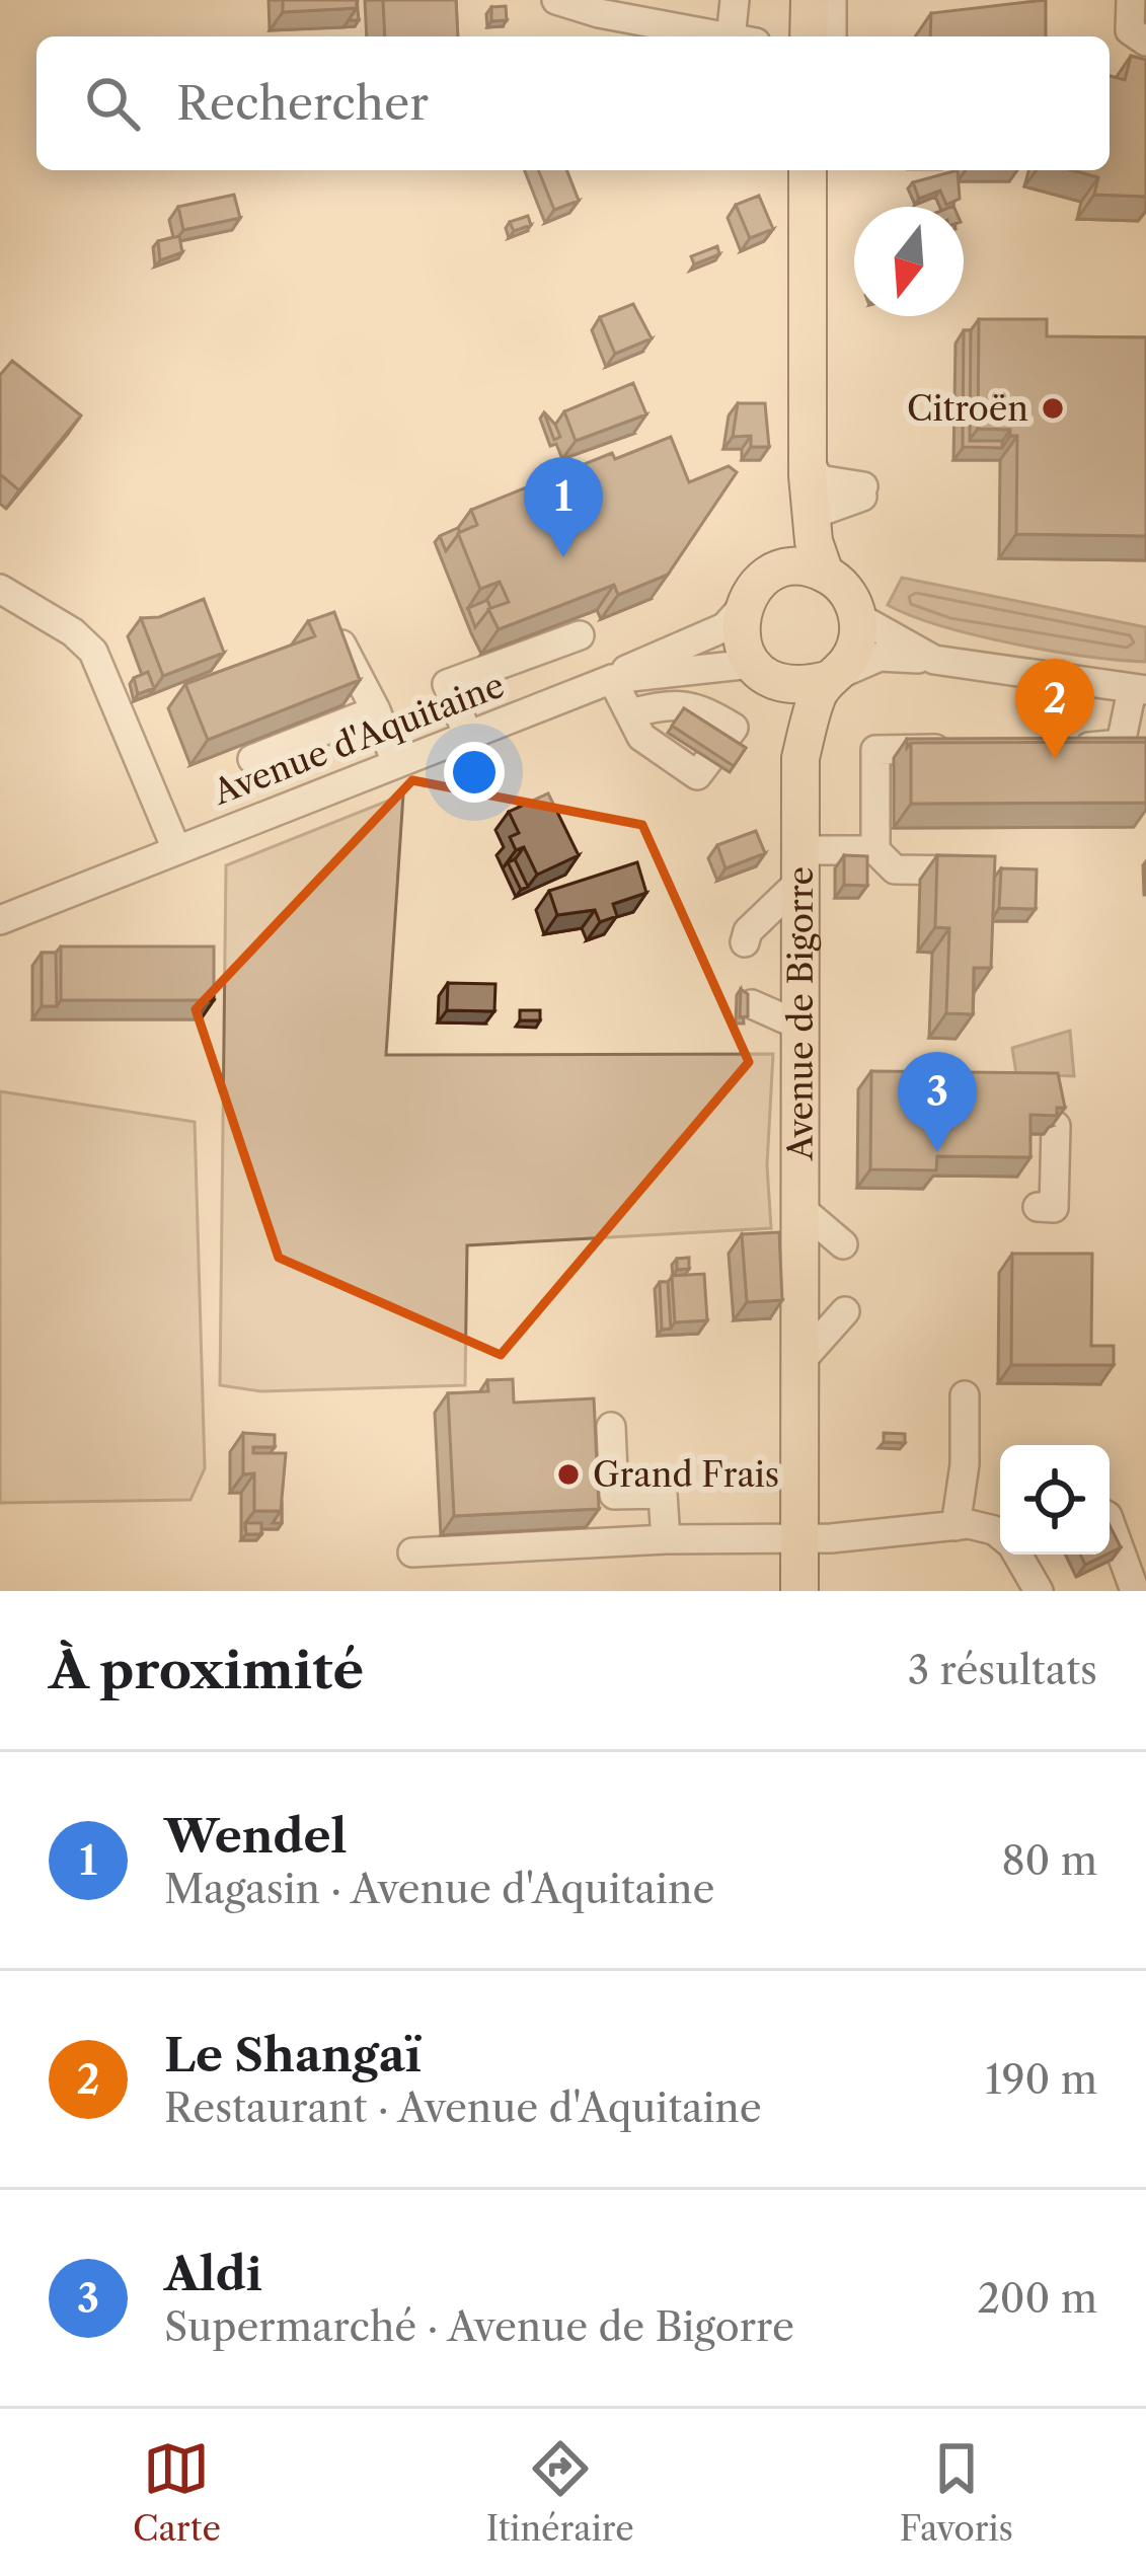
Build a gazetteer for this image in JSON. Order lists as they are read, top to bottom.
{
  "streets": {
    "main road": ["Avenue de Bigorre"],
    "street": ["Avenue d'Aquitaine"]
  },
  "crossings": [
    ["Avenue d'Aquitaine", "Avenue de Bigorre"]
  ],
  "places": ["Citroën", "Grand Frais"],
  "north": "bottom",
  "page": {
    "search": "Rechercher",
    "pins": ["1", "2", "3"],
    "heading": ["À proximité", "3 résultats"],
    "list": [
      {
        "mark": "1",
        "name": "Wendel",
        "note": "Magasin · Avenue d'Aquitaine",
        "value": "80 m"
      },
      {
        "mark": "2",
        "name": "Le Shangaï",
        "note": "Restaurant · Avenue d'Aquitaine",
        "value": "190 m"
      },
      {
        "mark": "3",
        "name": "Aldi",
        "note": "Supermarché · Avenue de Bigorre",
        "value": "200 m"
      }
    ],
    "nav": ["Carte", "Itinéraire", "Favoris"]
  }
}
